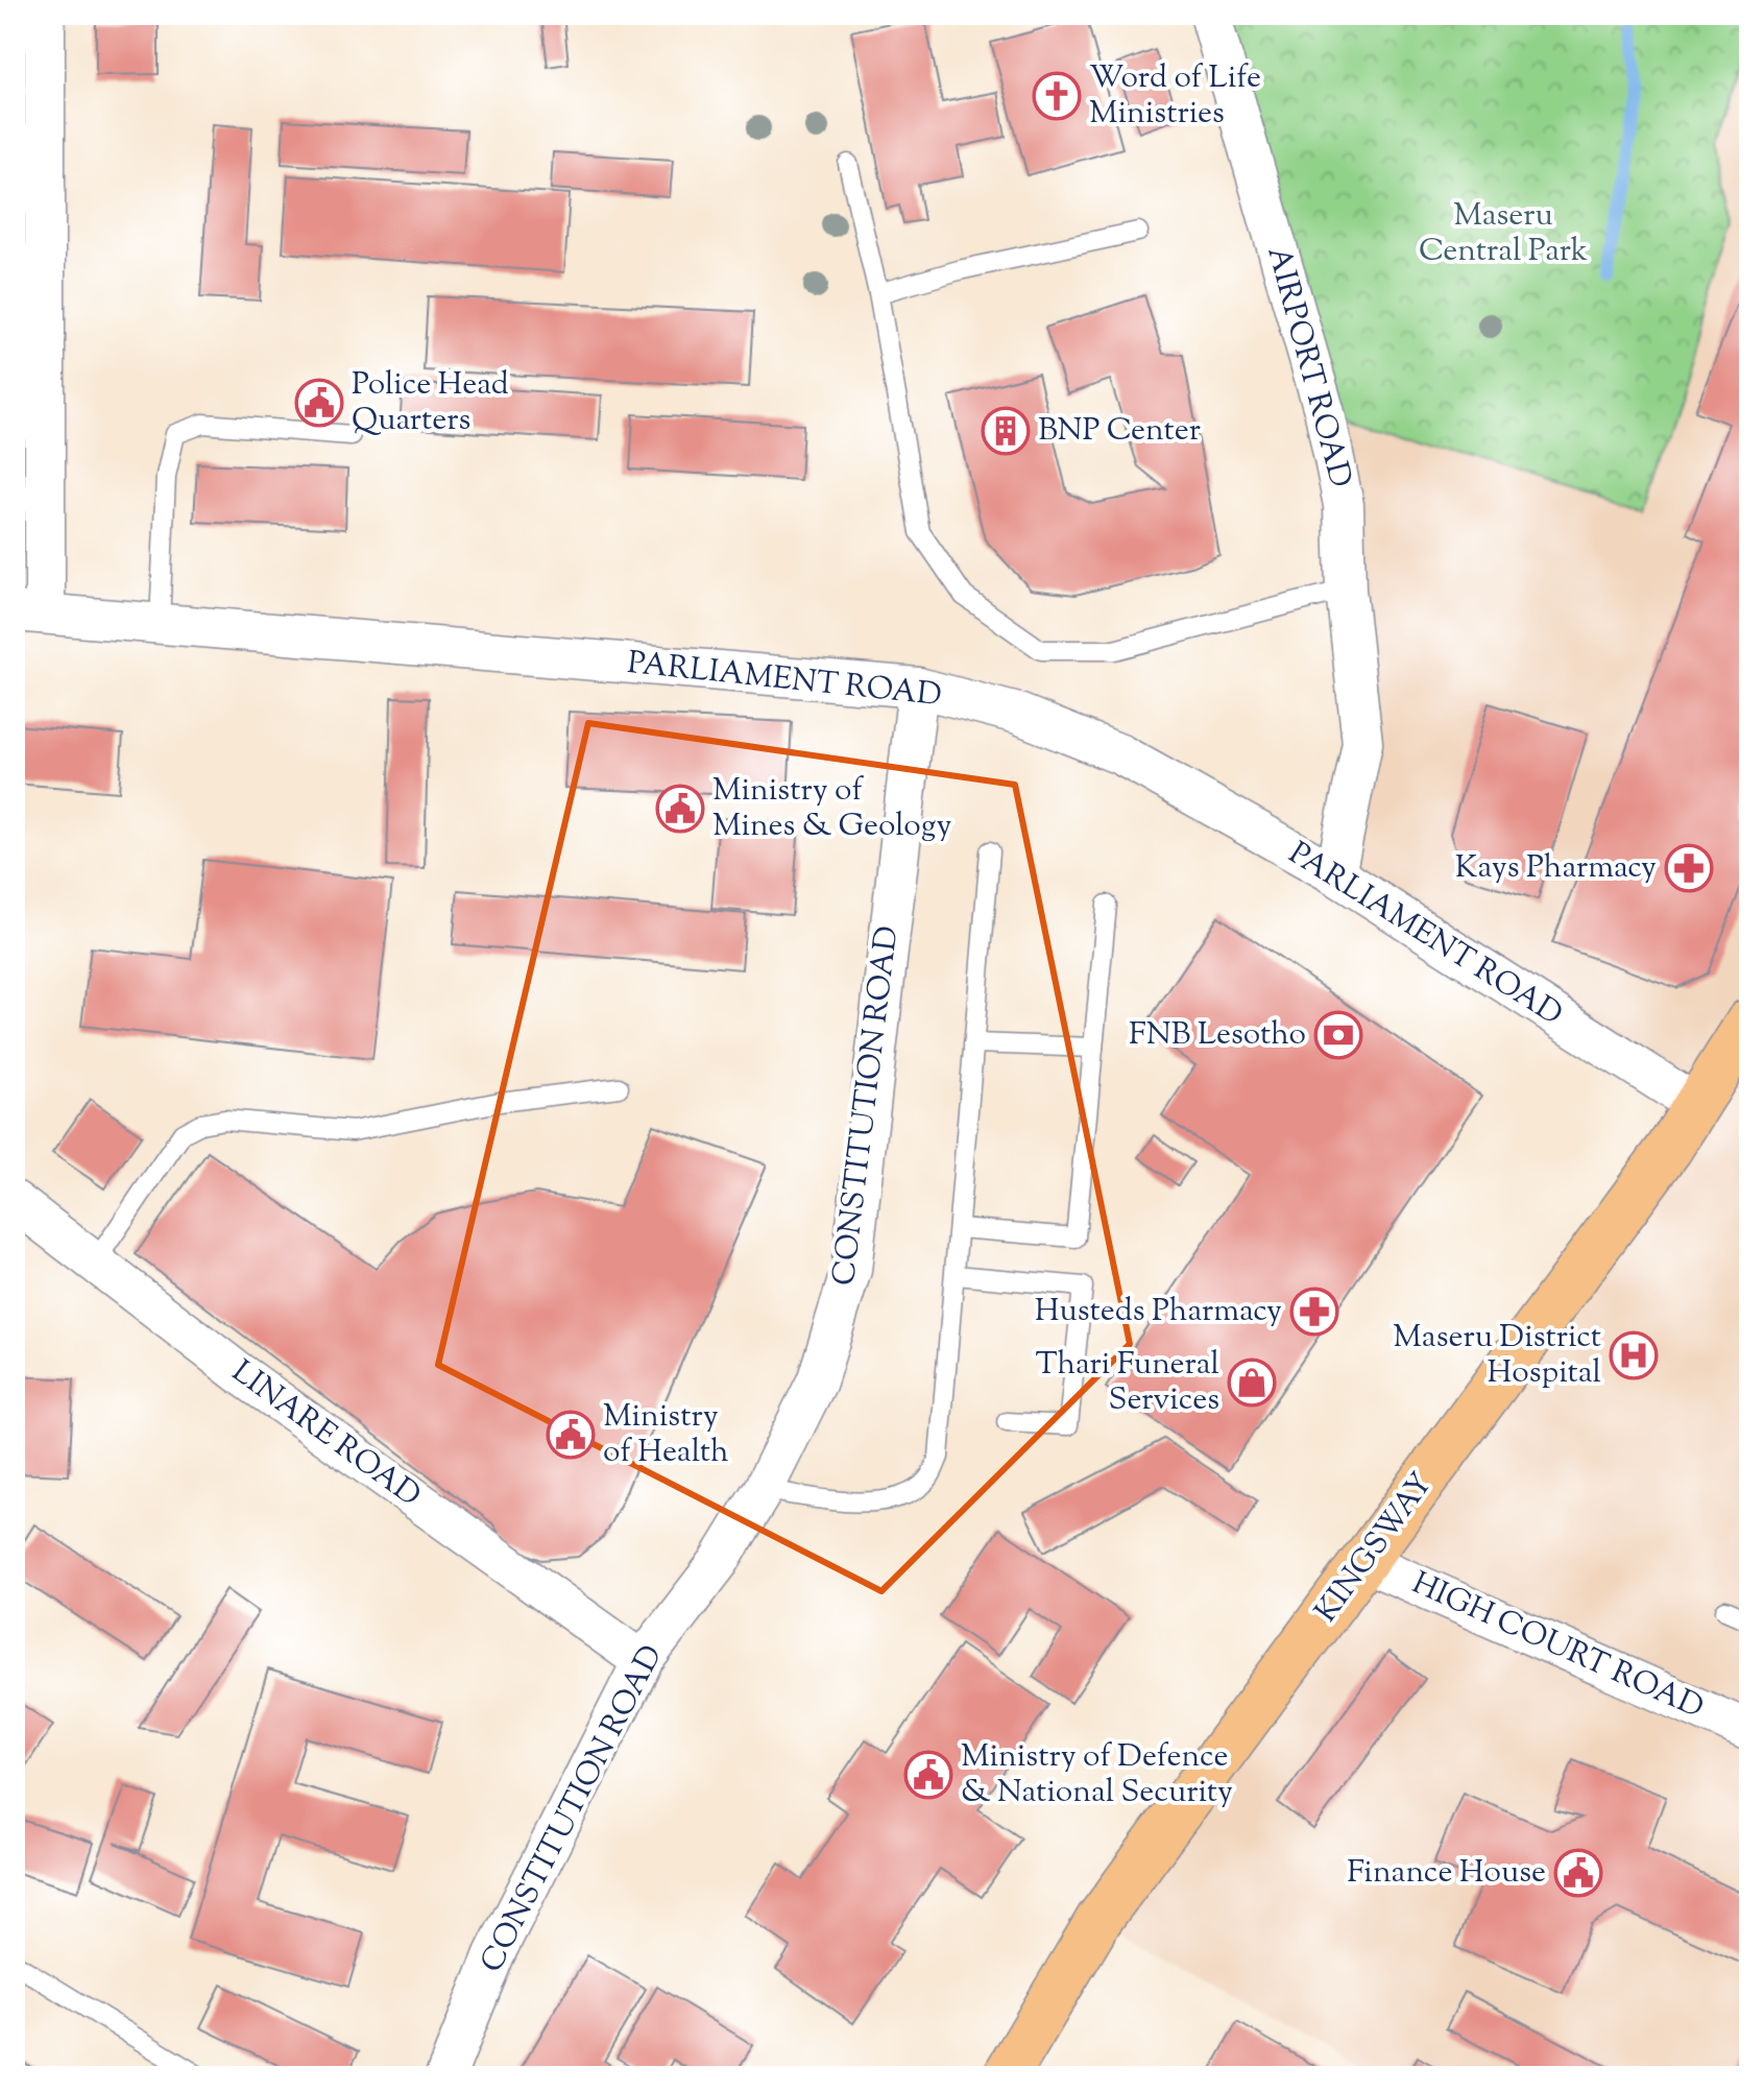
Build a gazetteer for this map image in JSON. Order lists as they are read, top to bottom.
{
  "streets": {
    "main road": ["KINGSWAY"],
    "street": [
      "AIRPORT ROAD",
      "PARLIAMENT ROAD",
      "CONSTITUTION ROAD",
      "LINARE ROAD",
      "HIGH COURT ROAD"
    ]
  },
  "crossings": [
    ["AIRPORT ROAD", "PARLIAMENT ROAD"],
    ["PARLIAMENT ROAD", "CONSTITUTION ROAD"],
    ["PARLIAMENT ROAD", "KINGSWAY"],
    ["CONSTITUTION ROAD", "LINARE ROAD"],
    ["KINGSWAY", "HIGH COURT ROAD"]
  ],
  "parks": ["Maseru Central Park"],
  "places": {
    "church": ["Word of Life Ministries"],
    "public building": [
      "Police Head Quarters",
      "Ministry of Mines & Geology",
      "Ministry of Health",
      "Ministry of Defence & National Security",
      "Finance House"
    ],
    "building": ["BNP Center"],
    "pharmacy": ["Kays Pharmacy", "Husteds Pharmacy"],
    "bank": ["FNB Lesotho"],
    "hospital": ["Maseru District Hospital"],
    "shop": ["Thari Funeral Services"]
  }
}
